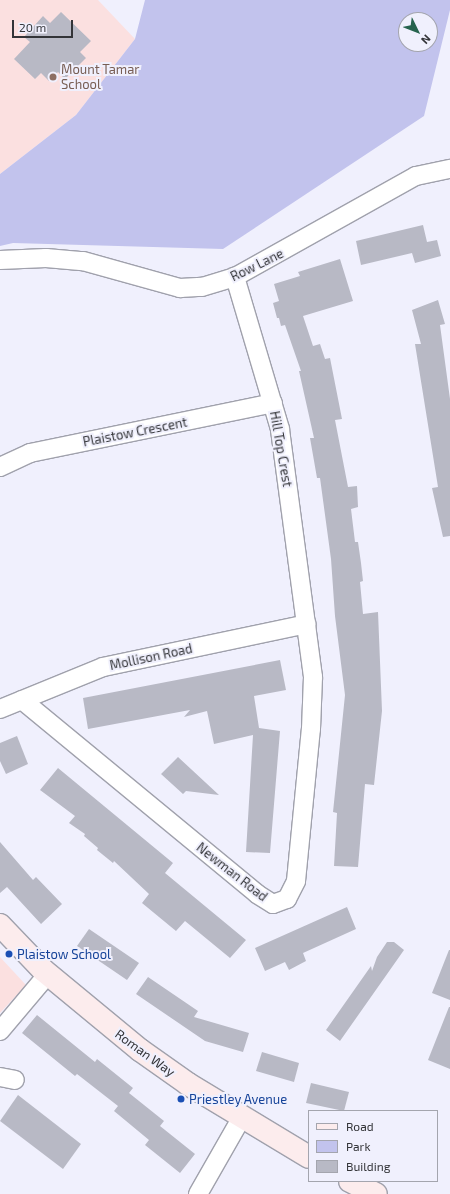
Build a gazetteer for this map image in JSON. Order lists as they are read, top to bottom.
{
  "streets": {
    "street": [
      "Row Lane",
      "Plaistow Crescent",
      "Hill Top Crest",
      "Mollison Road",
      "Newman Road",
      "Roman Way"
    ]
  },
  "crossings": [
    ["Row Lane", "Hill Top Crest"],
    ["Plaistow Crescent", "Hill Top Crest"],
    ["Hill Top Crest", "Mollison Road"],
    ["Hill Top Crest", "Newman Road"],
    ["Mollison Road", "Newman Road"]
  ],
  "places": ["Mount Tamar School", "Plaistow School", "Priestley Avenue"],
  "legend": ["Road", "Park", "Building"],
  "scale_bar": "20 m",
  "north": "bottom right"
}
